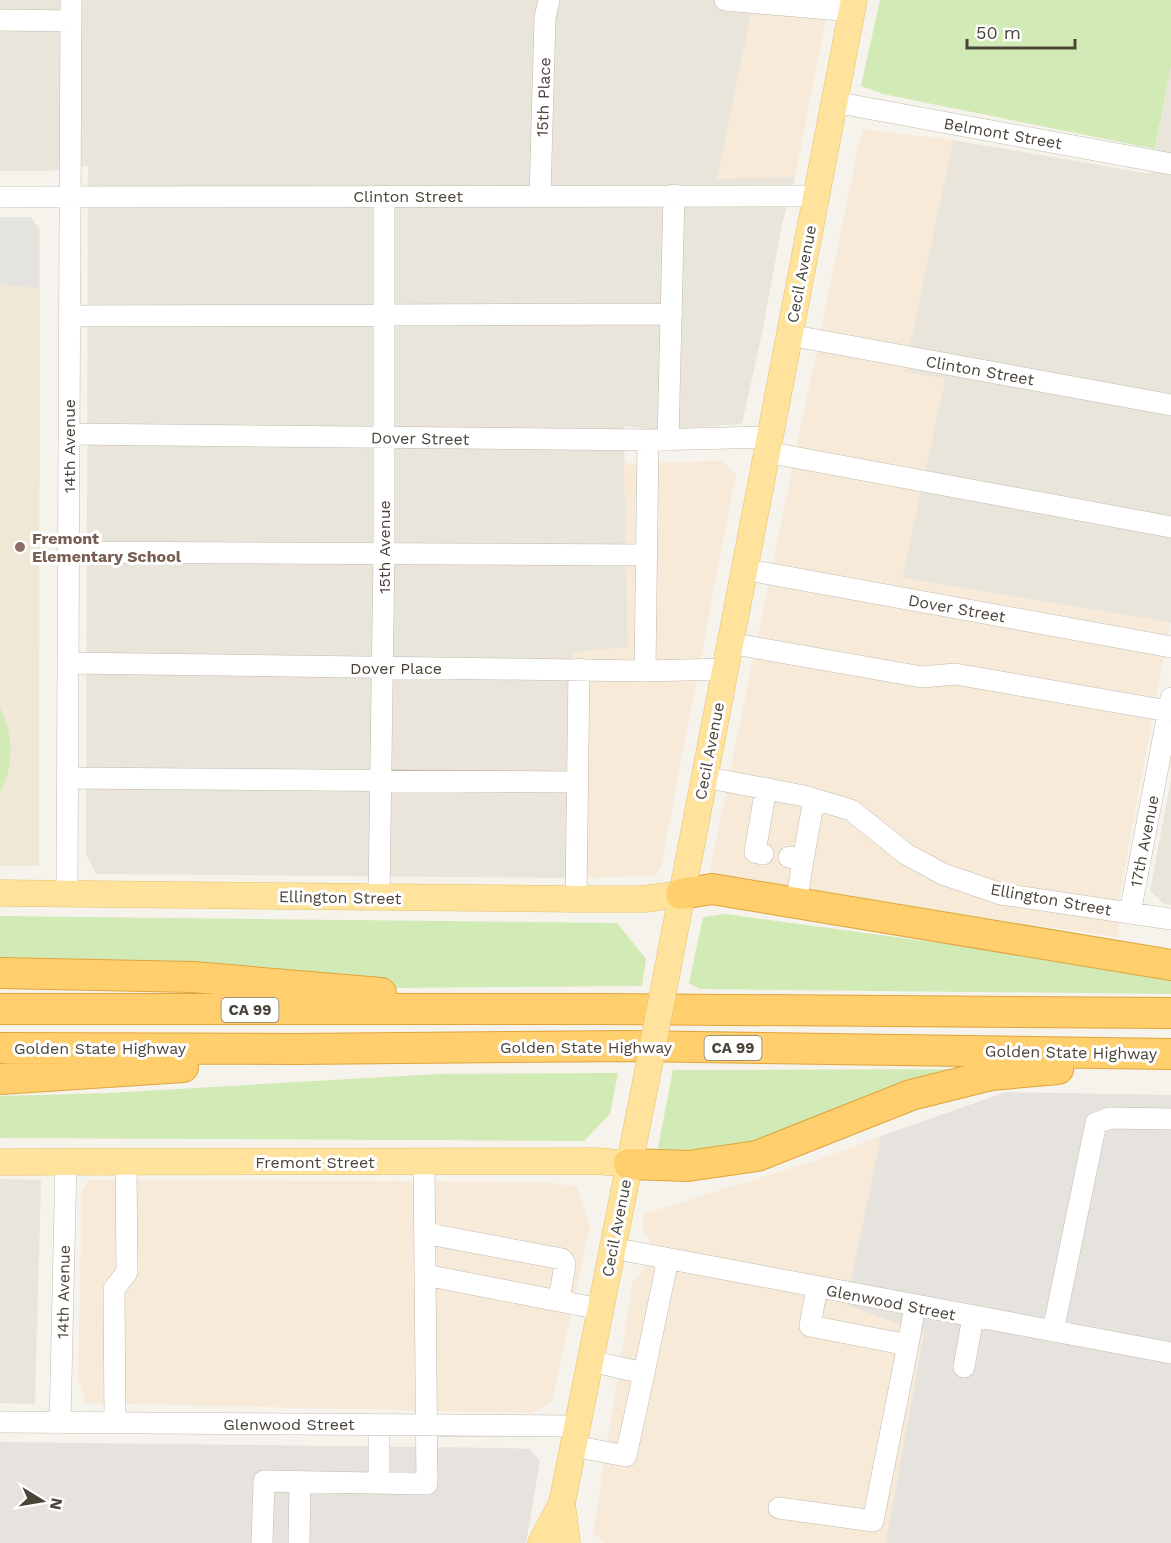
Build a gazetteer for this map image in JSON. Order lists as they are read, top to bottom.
{
  "streets": {
    "highway": ["CA 99", "Golden State Highway"],
    "main road": ["Cecil Avenue", "Ellington Street", "Fremont Street"],
    "street": [
      "15th Place",
      "Belmont Street",
      "Clinton Street",
      "Dover Street",
      "14th Avenue",
      "15th Avenue",
      "Dover Place",
      "17th Avenue",
      "Glenwood Street"
    ]
  },
  "crossings": [
    ["15th Place", "Clinton Street"],
    ["Belmont Street", "Cecil Avenue"],
    ["Clinton Street", "Cecil Avenue"],
    ["Clinton Street", "14th Avenue"],
    ["Clinton Street", "15th Avenue"],
    ["Cecil Avenue", "Dover Street"],
    ["Cecil Avenue", "Dover Place"],
    ["Cecil Avenue", "Ellington Street"],
    ["Cecil Avenue", "Fremont Street"],
    ["Cecil Avenue", "Glenwood Street"],
    ["Dover Street", "14th Avenue"],
    ["Dover Street", "15th Avenue"],
    ["14th Avenue", "Dover Place"],
    ["14th Avenue", "Ellington Street"],
    ["14th Avenue", "Fremont Street"],
    ["14th Avenue", "Glenwood Street"],
    ["15th Avenue", "Dover Place"],
    ["15th Avenue", "Ellington Street"],
    ["17th Avenue", "Ellington Street"]
  ],
  "places": ["Fremont Elementary School"],
  "scale_bar": "50 m",
  "north": "right"
}
